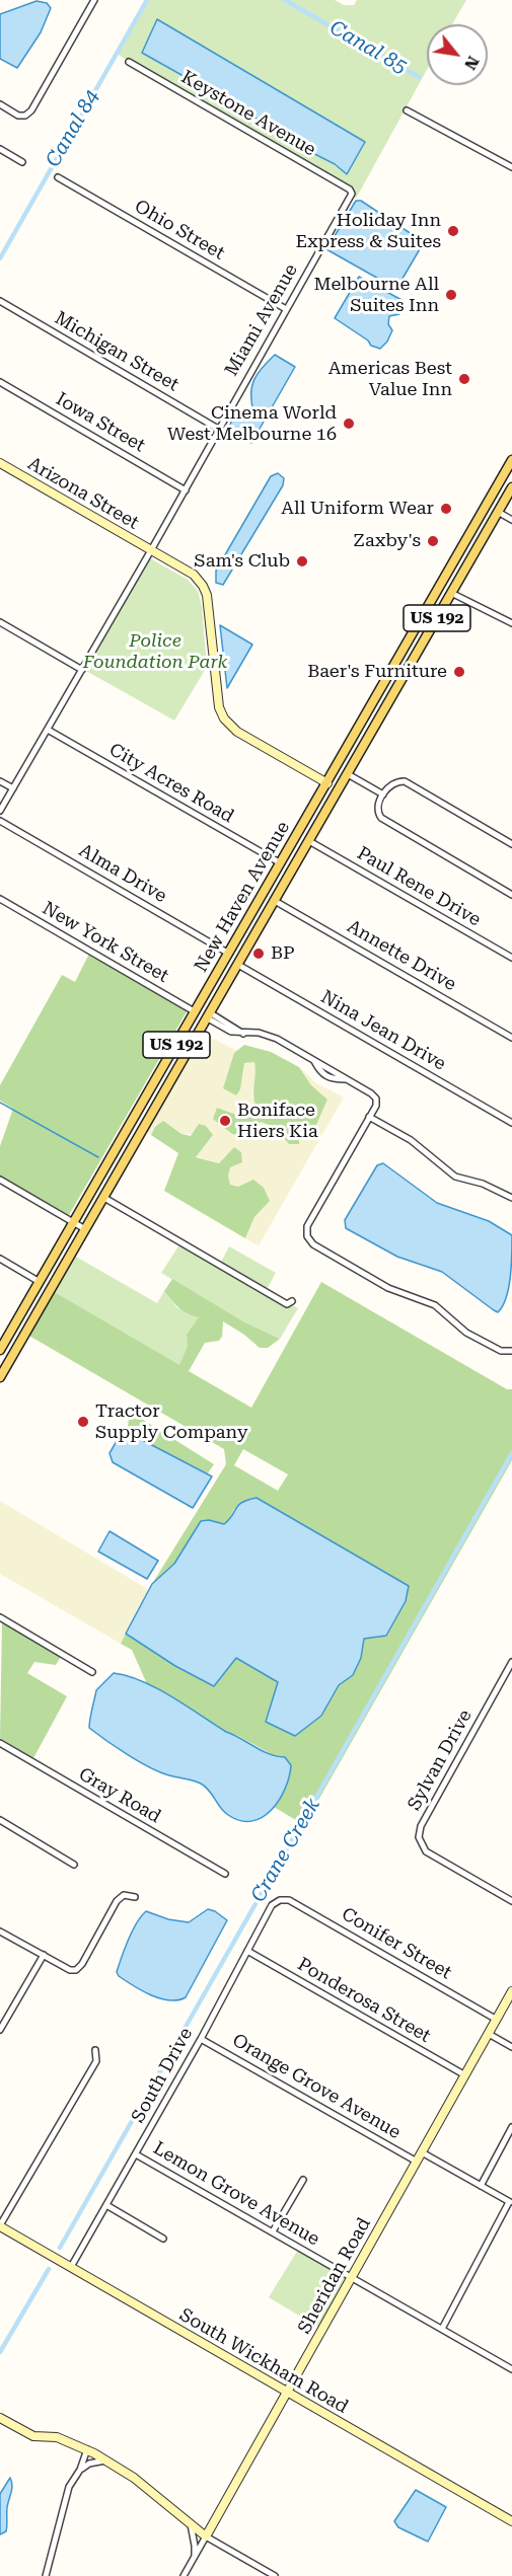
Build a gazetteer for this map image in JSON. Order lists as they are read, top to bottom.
{
  "streets": {
    "main road": ["US 192", "New Haven Avenue"],
    "street": [
      "Keystone Avenue",
      "Ohio Street",
      "Miami Avenue",
      "Michigan Street",
      "Iowa Street",
      "Arizona Street",
      "City Acres Road",
      "Alma Drive",
      "Paul Rene Drive",
      "New York Street",
      "Annette Drive",
      "Nina Jean Drive",
      "Sylvan Drive",
      "Gray Road",
      "Conifer Street",
      "Ponderosa Street",
      "South Drive",
      "Orange Grove Avenue",
      "Lemon Grove Avenue",
      "Sheridan Road",
      "South Wickham Road"
    ]
  },
  "crossings": [
    ["Keystone Avenue", "Miami Avenue"],
    ["Ohio Street", "Miami Avenue"],
    ["Miami Avenue", "Michigan Street"],
    ["Miami Avenue", "Iowa Street"],
    ["Miami Avenue", "Arizona Street"],
    ["Miami Avenue", "City Acres Road"],
    ["Arizona Street", "New Haven Avenue"],
    ["City Acres Road", "New Haven Avenue"],
    ["Alma Drive", "New Haven Avenue"],
    ["Paul Rene Drive", "New Haven Avenue"],
    ["New Haven Avenue", "New York Street"],
    ["New Haven Avenue", "Annette Drive"],
    ["New Haven Avenue", "Nina Jean Drive"],
    ["Conifer Street", "South Drive"],
    ["Conifer Street", "Sheridan Road"],
    ["Ponderosa Street", "South Drive"],
    ["Ponderosa Street", "Sheridan Road"],
    ["South Drive", "Orange Grove Avenue"],
    ["South Drive", "Lemon Grove Avenue"],
    ["South Drive", "South Wickham Road"],
    ["Orange Grove Avenue", "Sheridan Road"],
    ["Lemon Grove Avenue", "Sheridan Road"],
    ["Sheridan Road", "South Wickham Road"]
  ],
  "water": ["Canal 85", "Canal 84", "Crane Creek"],
  "parks": ["Police Foundation Park"],
  "places": [
    "Holiday Inn Express & Suites",
    "Melbourne All Suites Inn",
    "Americas Best Value Inn",
    "Cinema World West Melbourne 16",
    "All Uniform Wear",
    "Zaxby's",
    "Sam's Club",
    "Baer's Furniture",
    "BP",
    "Boniface Hiers Kia",
    "Tractor Supply Company"
  ],
  "north": "bottom right"
}
